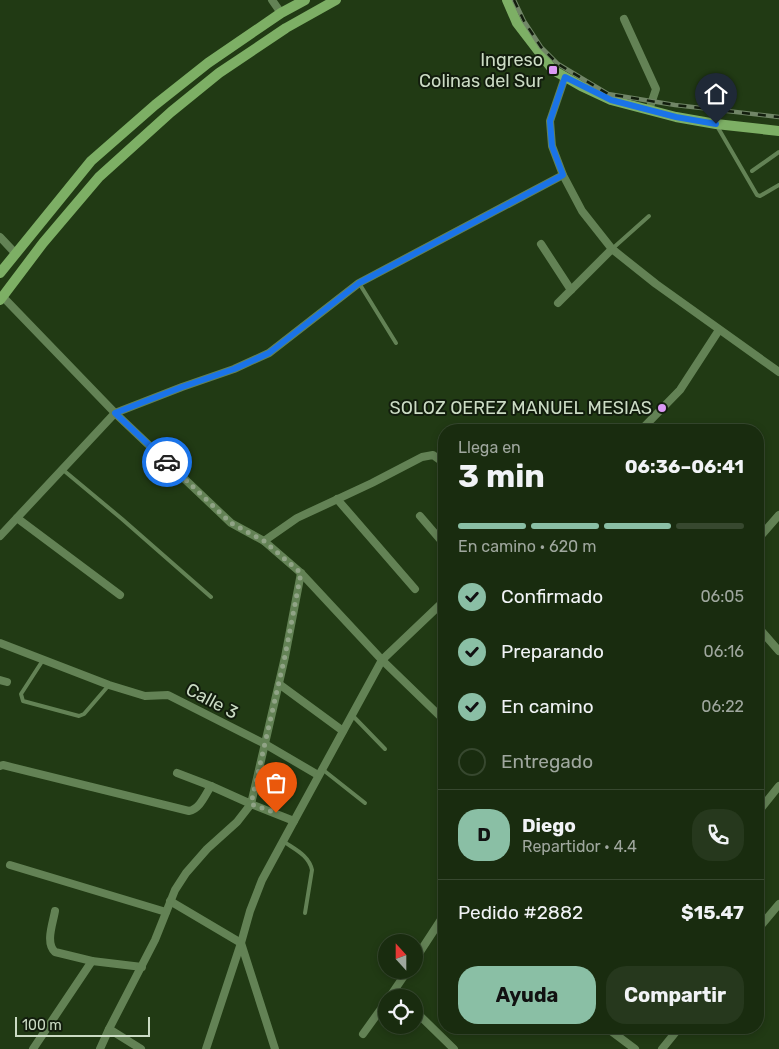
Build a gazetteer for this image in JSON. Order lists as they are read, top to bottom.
{
  "streets": {
    "street": ["Calle 3"]
  },
  "places": {
    "transit": ["Ingreso Colinas del Sur"],
    "other": ["SOLOZ OEREZ MANUEL MESIAS"]
  },
  "scale_bar": "100 m",
  "north": "top",
  "page": {
    "heading": ["3 min", "Llega en", "06:36–06:41"],
    "panel": [
      "Diego",
      "Repartidor · 4.4",
      "Pedido #2882",
      "$15.47"
    ],
    "bar": "En camino · 620 m",
    "list": [
      ["Confirmado", "06:05"],
      ["Preparando", "06:16"],
      ["En camino", "06:22"],
      "Entregado"
    ],
    "round": "D",
    "buttons": ["Ayuda", "Compartir"],
    "scale": "100 m"
  }
}
